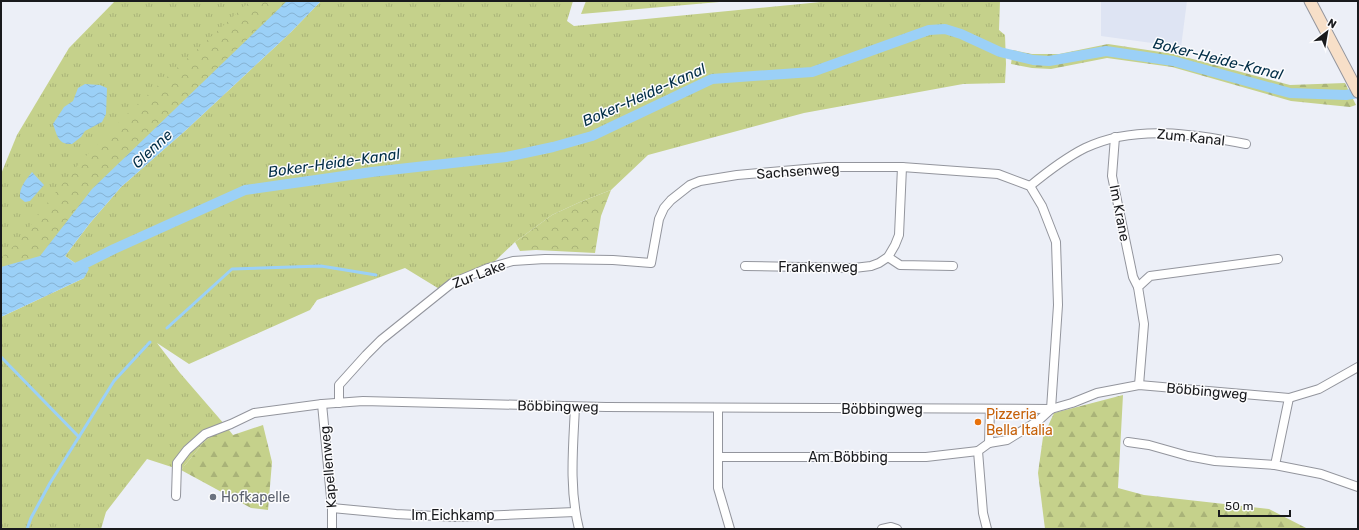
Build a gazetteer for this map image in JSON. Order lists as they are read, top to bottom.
{
  "streets": {
    "street": [
      "Zum Kanal",
      "Sachsenweg",
      "Im Krane",
      "Frankenweg",
      "Zur Lake",
      "Böbbingweg",
      "Am Böbbing",
      "Kapellenweg",
      "Im Eichkamp"
    ]
  },
  "crossings": [
    ["Zum Kanal", "Sachsenweg"],
    ["Zum Kanal", "Im Krane"],
    ["Sachsenweg", "Zur Lake"],
    ["Im Krane", "Böbbingweg"],
    ["Zur Lake", "Böbbingweg"],
    ["Böbbingweg", "Am Böbbing"],
    ["Böbbingweg", "Kapellenweg"],
    ["Kapellenweg", "Im Eichkamp"]
  ],
  "water": ["Boker-Heide-Kanal", "Glenne"],
  "places": ["Pizzeria Bella Italia", "Hofkapelle"],
  "scale_bar": "50 m",
  "north": "top right"
}
